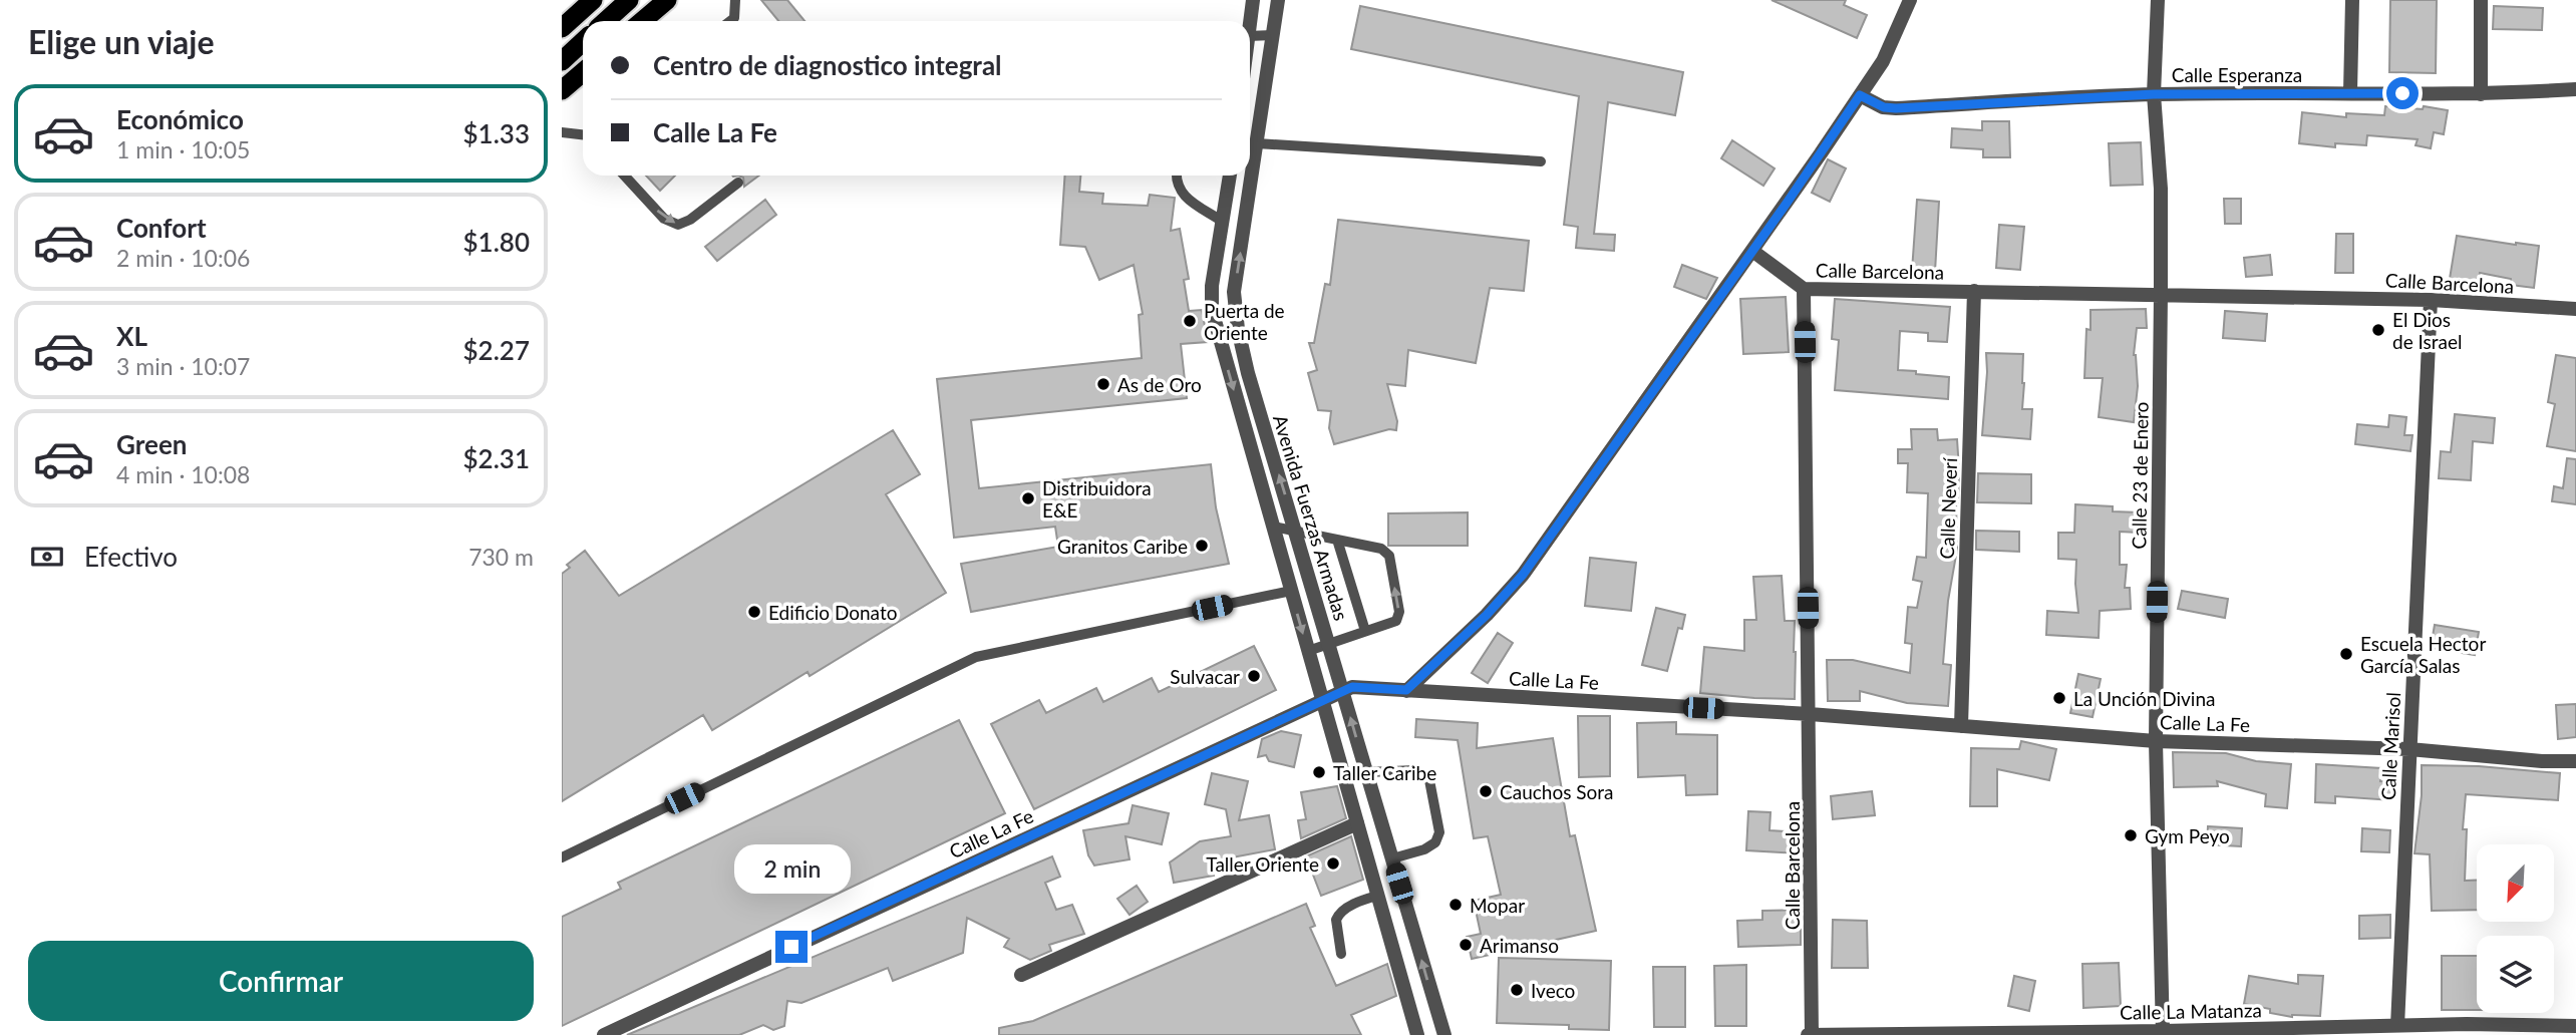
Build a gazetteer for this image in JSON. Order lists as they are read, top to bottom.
{
  "streets": {
    "street": [
      "Calle Esperanza",
      "Calle Barcelona",
      "Calle 23 de Enero",
      "Calle Neverí",
      "Avenida Fuerzas Armadas",
      "Calle La Fe",
      "Calle Marisol",
      "Calle La Matanza"
    ]
  },
  "crossings": [
    ["Calle Esperanza", "Calle 23 de Enero"],
    ["Calle Barcelona", "Calle 23 de Enero"],
    ["Calle Barcelona", "Calle Neverí"],
    ["Calle Barcelona", "Calle La Fe"],
    ["Calle Barcelona", "Calle Marisol"],
    ["Calle Barcelona", "Calle La Matanza"],
    ["Calle 23 de Enero", "Calle La Fe"],
    ["Calle 23 de Enero", "Calle La Matanza"],
    ["Calle Neverí", "Calle La Fe"],
    ["Avenida Fuerzas Armadas", "Calle La Fe"],
    ["Calle La Fe", "Calle Marisol"],
    ["Calle Marisol", "Calle La Matanza"]
  ],
  "places": [
    "Puerta de Oriente",
    "El Dios de Israel",
    "As de Oro",
    "Distribuidora E&E",
    "Granitos Caribe",
    "Edificio Donato",
    "Escuela Hector García Salas",
    "Sulvacar",
    "La Unción Divina",
    "Taller Caribe",
    "Cauchos Sora",
    "Gym Peyo",
    "Taller Oriente",
    "Mopar",
    "Arimanso",
    "Iveco"
  ],
  "north": "bottom left",
  "page": {
    "heading": "Elige un viaje",
    "banner": ["Centro de diagnostico integral", "Calle La Fe"],
    "list": [
      {
        "name": "Económico",
        "note": "1 min · 10:05",
        "value": "$1.33"
      },
      {
        "name": "Confort",
        "note": "2 min · 10:06",
        "value": "$1.80"
      },
      {
        "name": "XL",
        "note": "3 min · 10:07",
        "value": "$2.27"
      },
      {
        "name": "Green",
        "note": "4 min · 10:08",
        "value": "$2.31"
      }
    ],
    "pay": ["Efectivo", "730 m"],
    "bubble": "2 min",
    "buttons": "Confirmar"
  }
}
